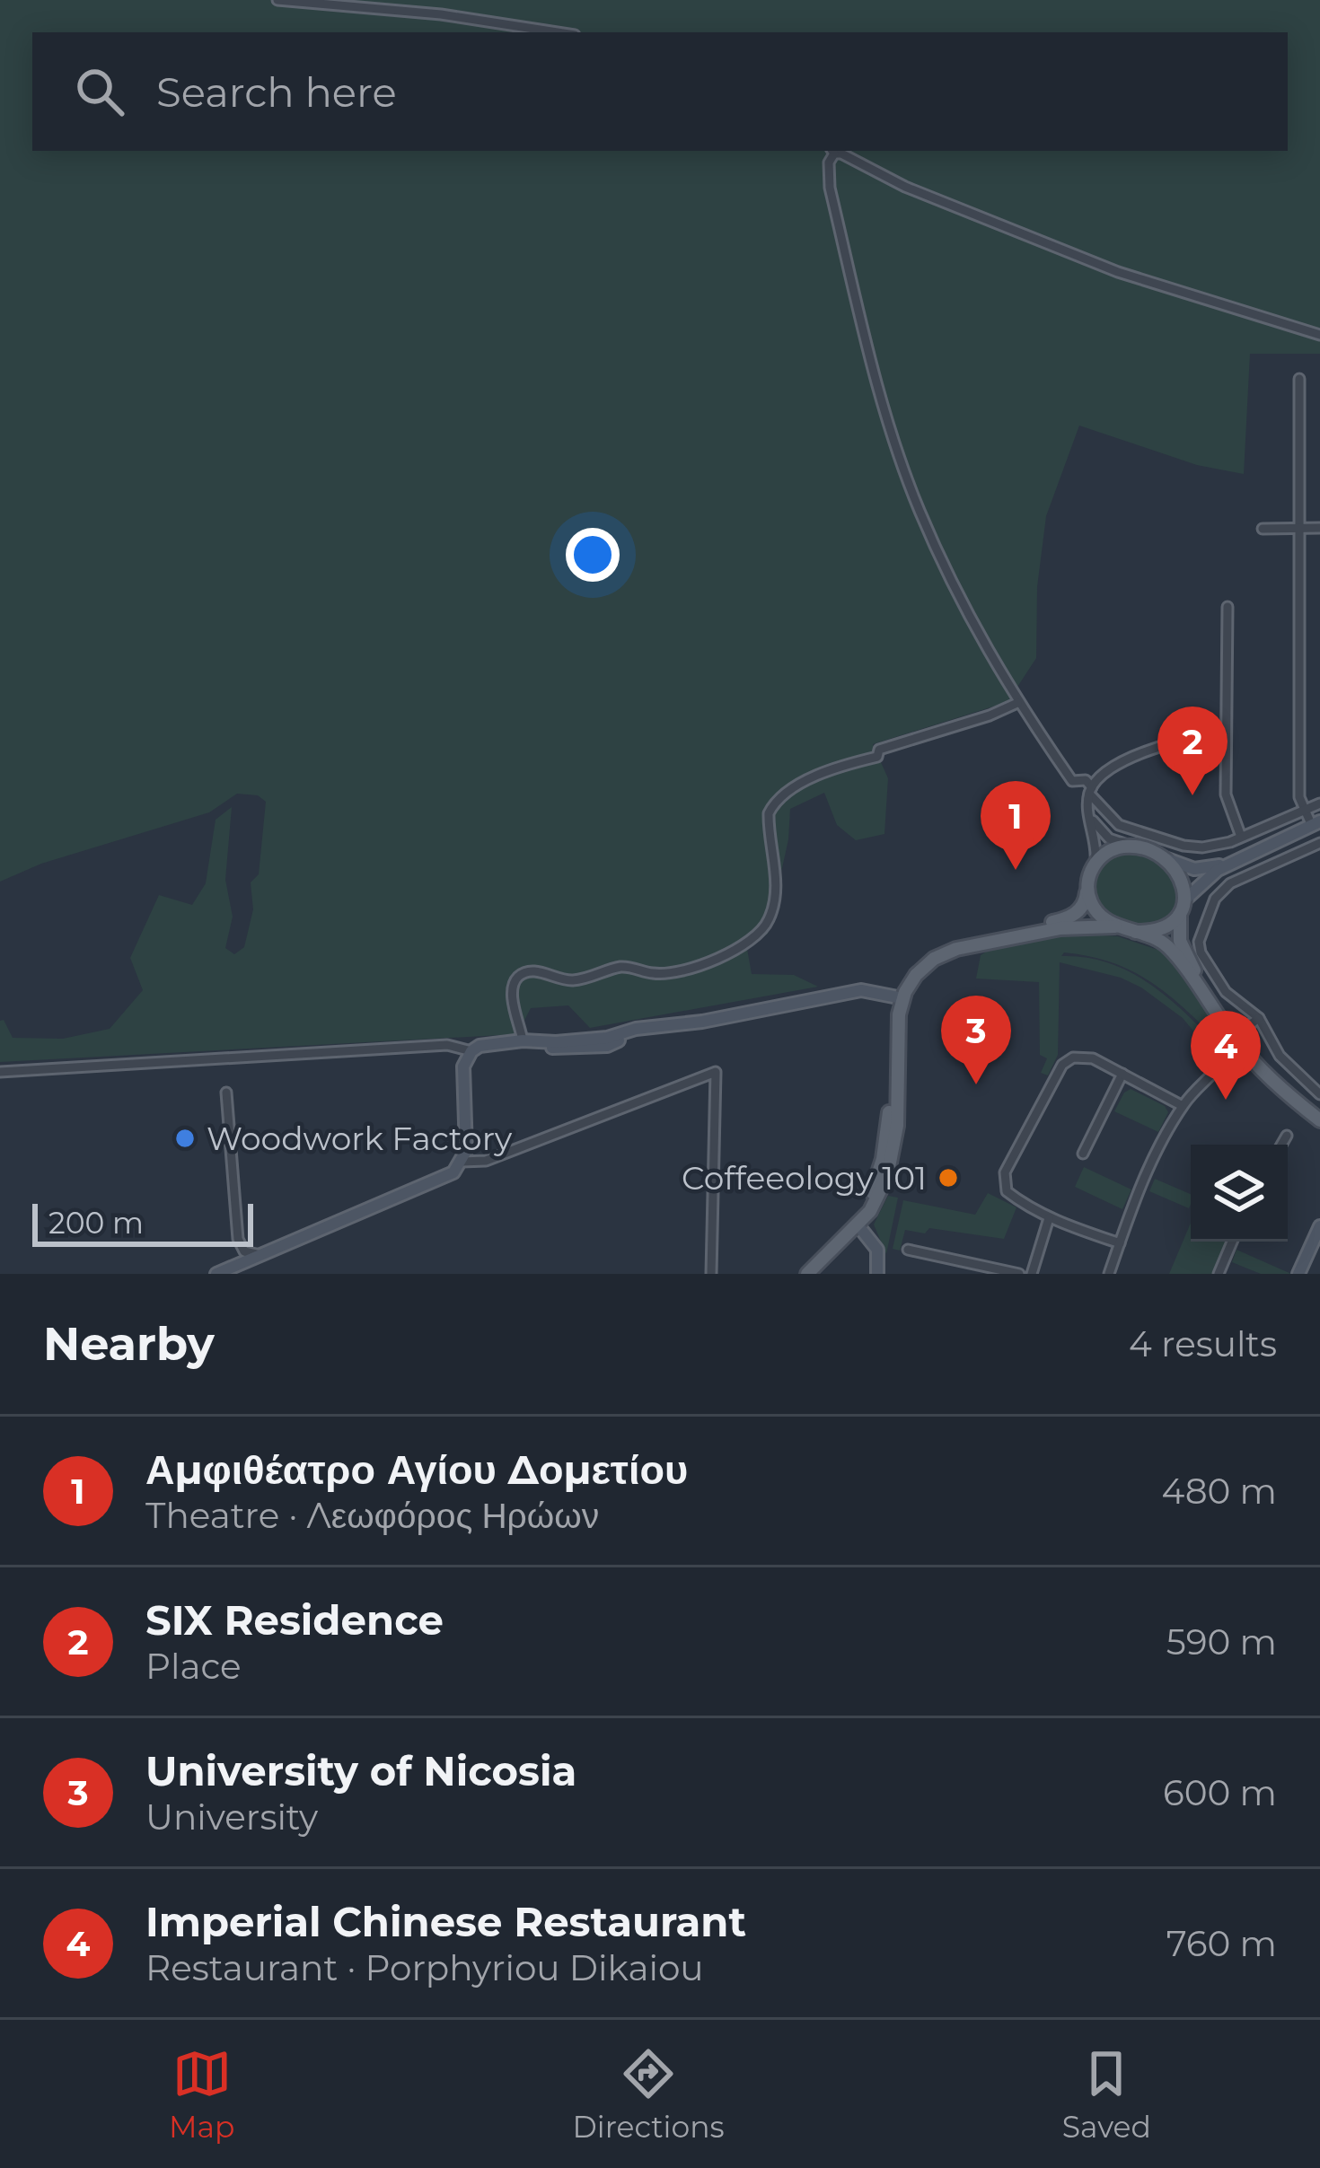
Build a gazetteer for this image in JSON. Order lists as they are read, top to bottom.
{
  "places": ["Woodwork Factory", "Coffeeology 101"],
  "scale_bar": "200 m",
  "page": {
    "search": "Search here",
    "pins": [
      "2",
      "1",
      "3",
      "4"
    ],
    "scale": "200 m",
    "heading": ["Nearby", "4 results"],
    "list": [
      {
        "mark": "1",
        "name": "Αμφιθέατρο Αγίου Δομετίου",
        "note": "Theatre · Λεωφόρος Ηρώων",
        "value": "480 m"
      },
      {
        "mark": "2",
        "name": "SIX Residence",
        "note": "Place",
        "value": "590 m"
      },
      {
        "mark": "3",
        "name": "University of Nicosia",
        "note": "University",
        "value": "600 m"
      },
      {
        "mark": "4",
        "name": "Imperial Chinese Restaurant",
        "note": "Restaurant · Porphyriou Dikaiou",
        "value": "760 m"
      }
    ],
    "nav": ["Map", "Directions", "Saved"]
  }
}
